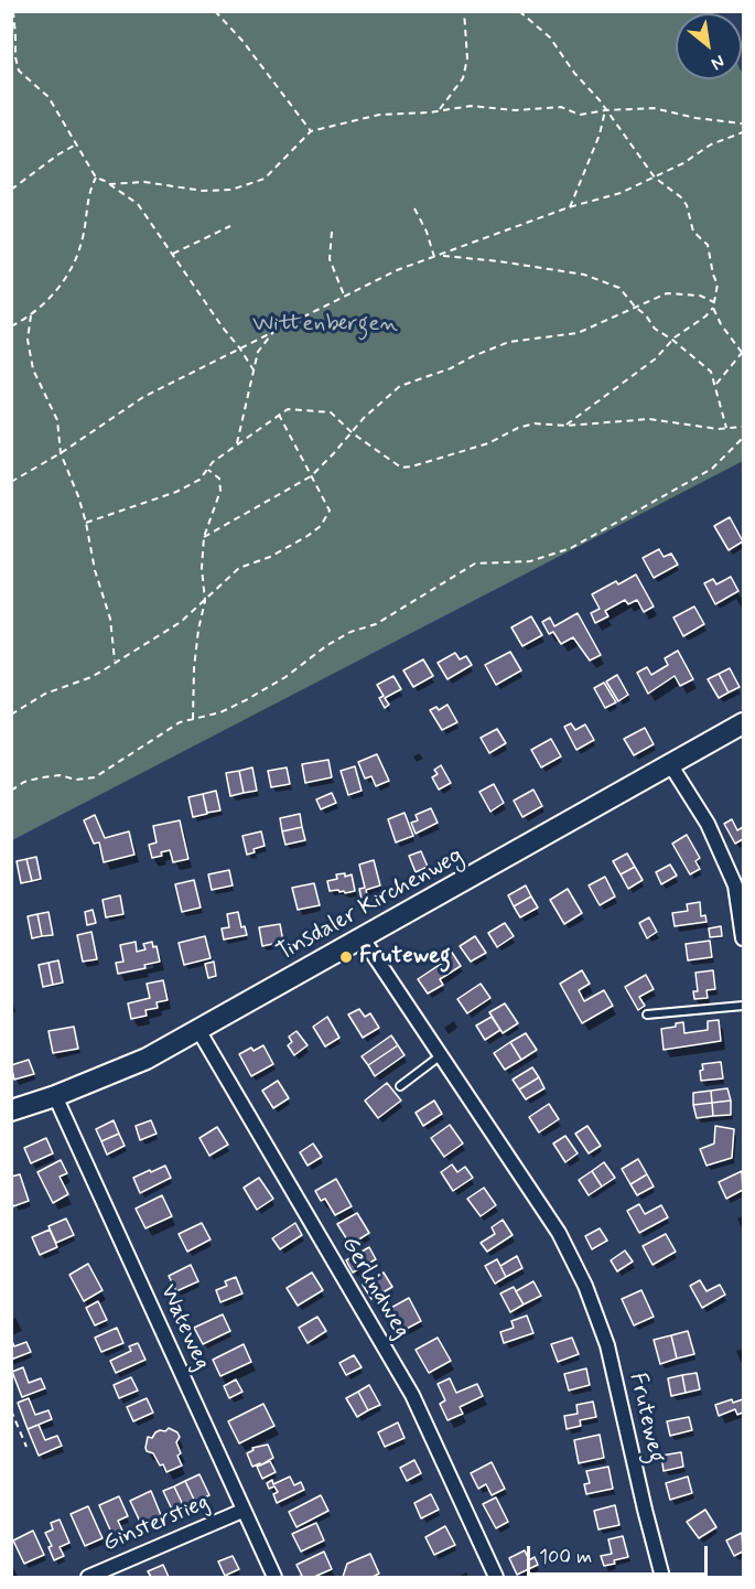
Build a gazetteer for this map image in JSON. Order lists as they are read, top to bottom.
{
  "streets": {
    "street": [
      "Tinsdaler Kirchenweg",
      "Gerlindweg",
      "Wateweg",
      "Fruteweg",
      "Ginsterstieg"
    ]
  },
  "crossings": [
    ["Tinsdaler Kirchenweg", "Gerlindweg"],
    ["Tinsdaler Kirchenweg", "Wateweg"],
    ["Tinsdaler Kirchenweg", "Fruteweg"],
    ["Wateweg", "Ginsterstieg"]
  ],
  "parks": ["Wittenbergen"],
  "places": ["Fruteweg"],
  "scale_bar": "100 m",
  "north": "bottom right"
}
